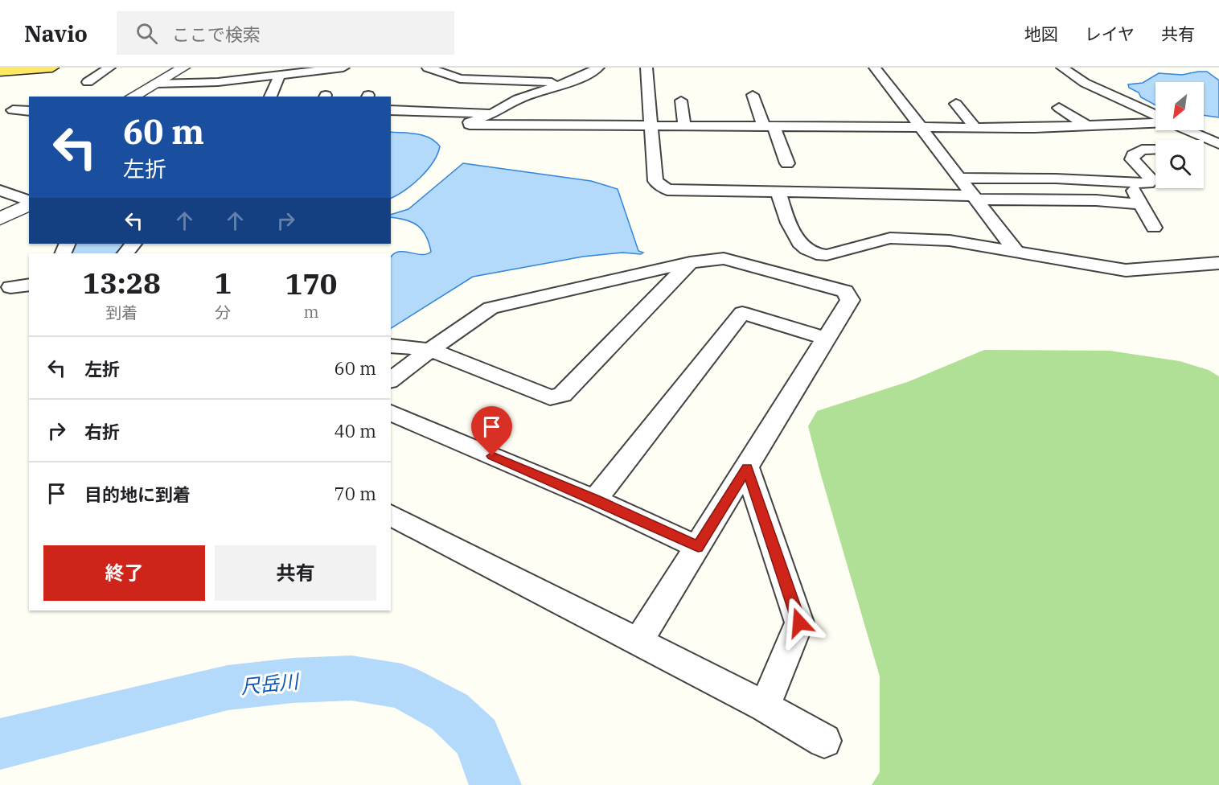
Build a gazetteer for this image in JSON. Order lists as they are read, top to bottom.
{
  "water": ["尺岳川"],
  "north": "bottom left",
  "page": {
    "header": "Navio",
    "search": "ここで検索",
    "nav": ["地図", "レイヤ", "共有"],
    "turn": ["60 m", "左折"],
    "eta": [
      "13:28",
      "到着",
      "1",
      "分",
      "170",
      "m"
    ],
    "list": [
      {
        "name": "左折",
        "value": "60 m"
      },
      {
        "name": "右折",
        "value": "40 m"
      },
      {
        "name": "目的地に到着",
        "value": "70 m"
      }
    ],
    "buttons": ["終了", "共有"]
  }
}
